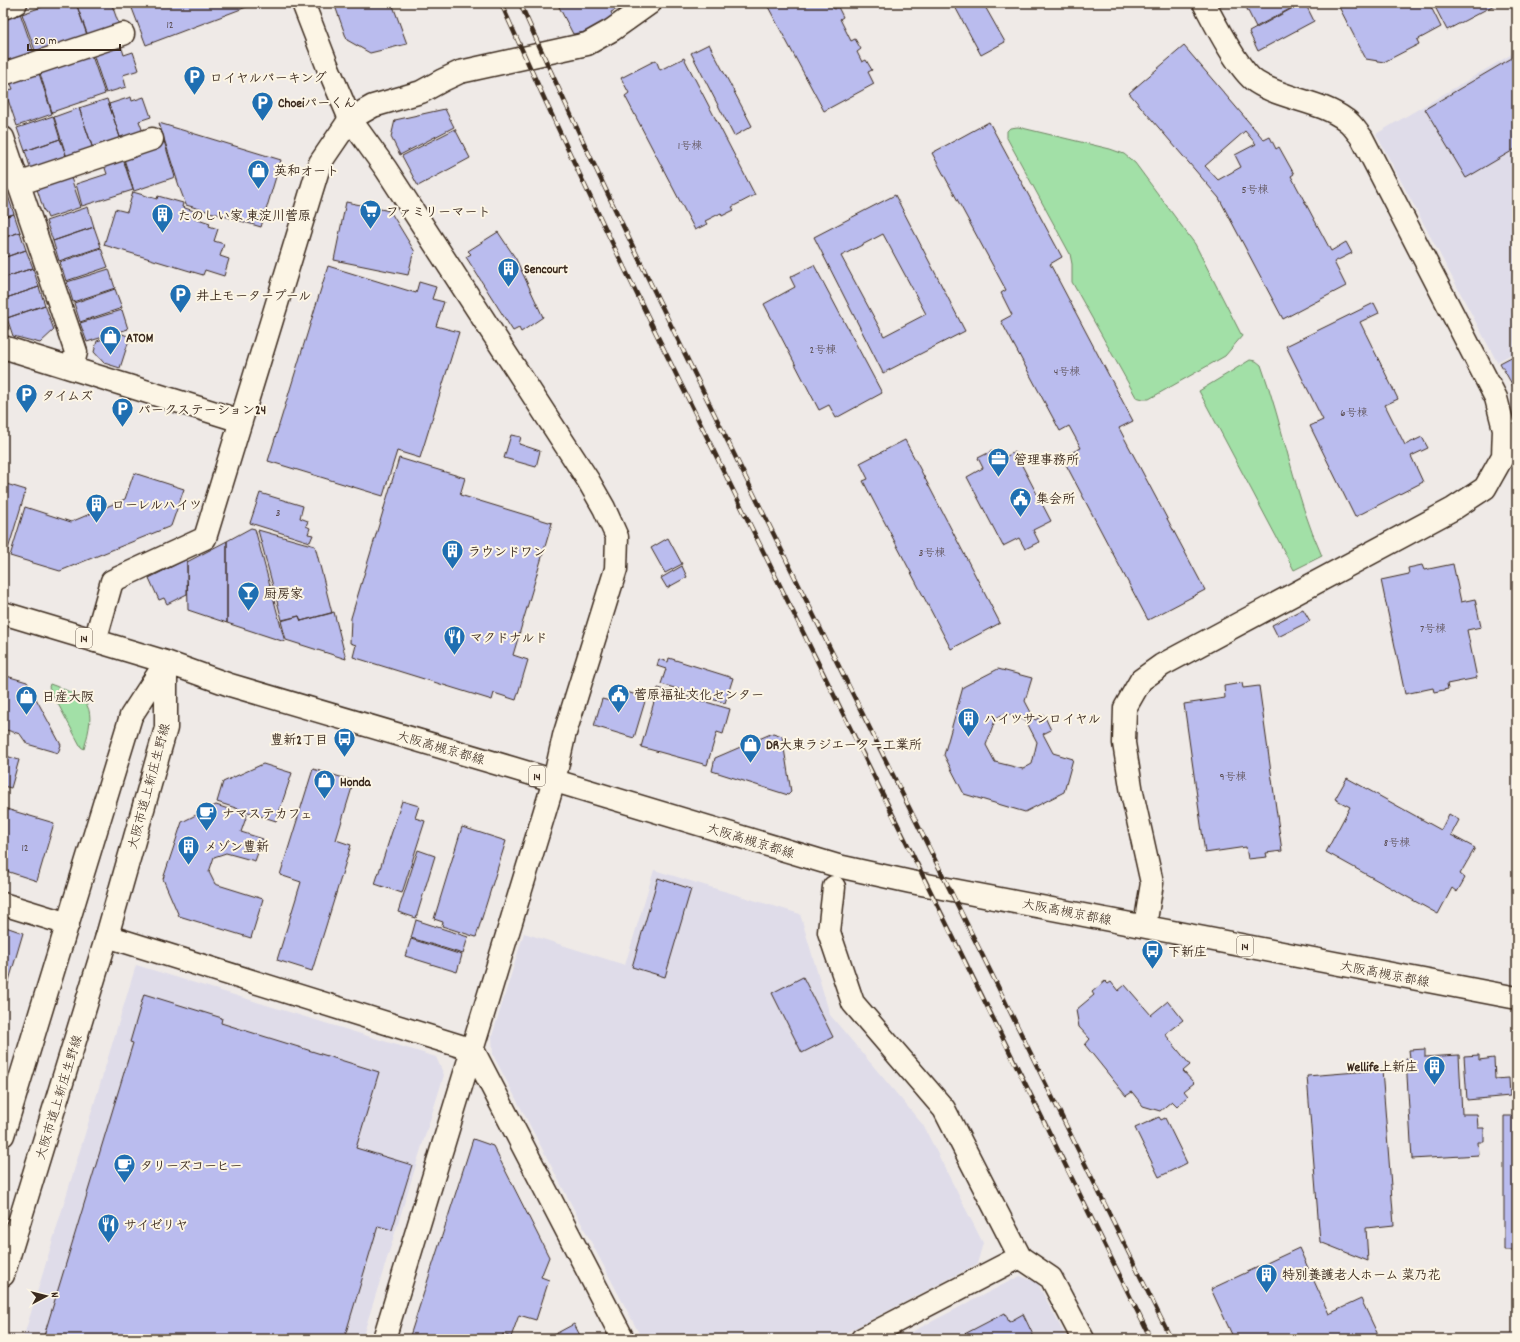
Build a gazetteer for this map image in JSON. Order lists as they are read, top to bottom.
{
  "streets": {
    "street": ["14", "大阪高槻京都線", "大阪市道上新庄生野線"]
  },
  "crossings": [
    ["大阪高槻京都線", "大阪市道上新庄生野線"]
  ],
  "places": {
    "parking": [
      "ロイヤルパーキング",
      "Choeiパーくん",
      "井上モータープール",
      "タイムズ",
      "パークステーション24"
    ],
    "shop": [
      "英和オート",
      "ATOM",
      "日産大阪",
      "DR大東ラジエーター工業所",
      "Honda"
    ],
    "supermarket": ["ファミリーマート"],
    "building": [
      "たのしい家 東淀川菅原",
      "Sencourt",
      "ローレルハイツ",
      "ラウンドワン",
      "ハイツサンロイヤル",
      "メゾン豊新",
      "Wellife上新庄",
      "特別養護老人ホーム 菜乃花"
    ],
    "office": ["管理事務所"],
    "public building": ["集会所", "菅原福祉文化センター"],
    "bar": ["厨房家"],
    "restaurant": ["マクドナルド", "サイゼリヤ"],
    "bus stop": ["豊新2丁目", "下新庄"],
    "cafe": ["ナマステカフェ", "タリーズコーヒー"]
  },
  "house_numbers": [
    "12",
    "1号棟",
    "5号棟",
    "2号棟",
    "4号棟",
    "6号棟",
    "3",
    "3号棟",
    "7号棟",
    "9号棟",
    "8号棟",
    "12"
  ],
  "scale_bar": "20 m",
  "north": "right"
}
